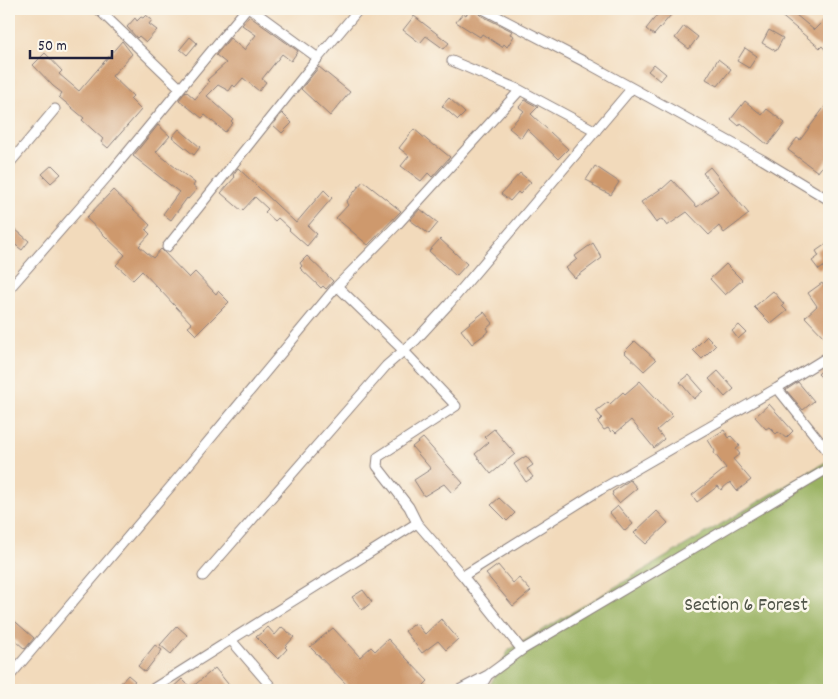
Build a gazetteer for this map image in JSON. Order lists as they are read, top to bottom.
{
  "parks": ["Section 6 Forest"],
  "scale_bar": "50 m"
}
